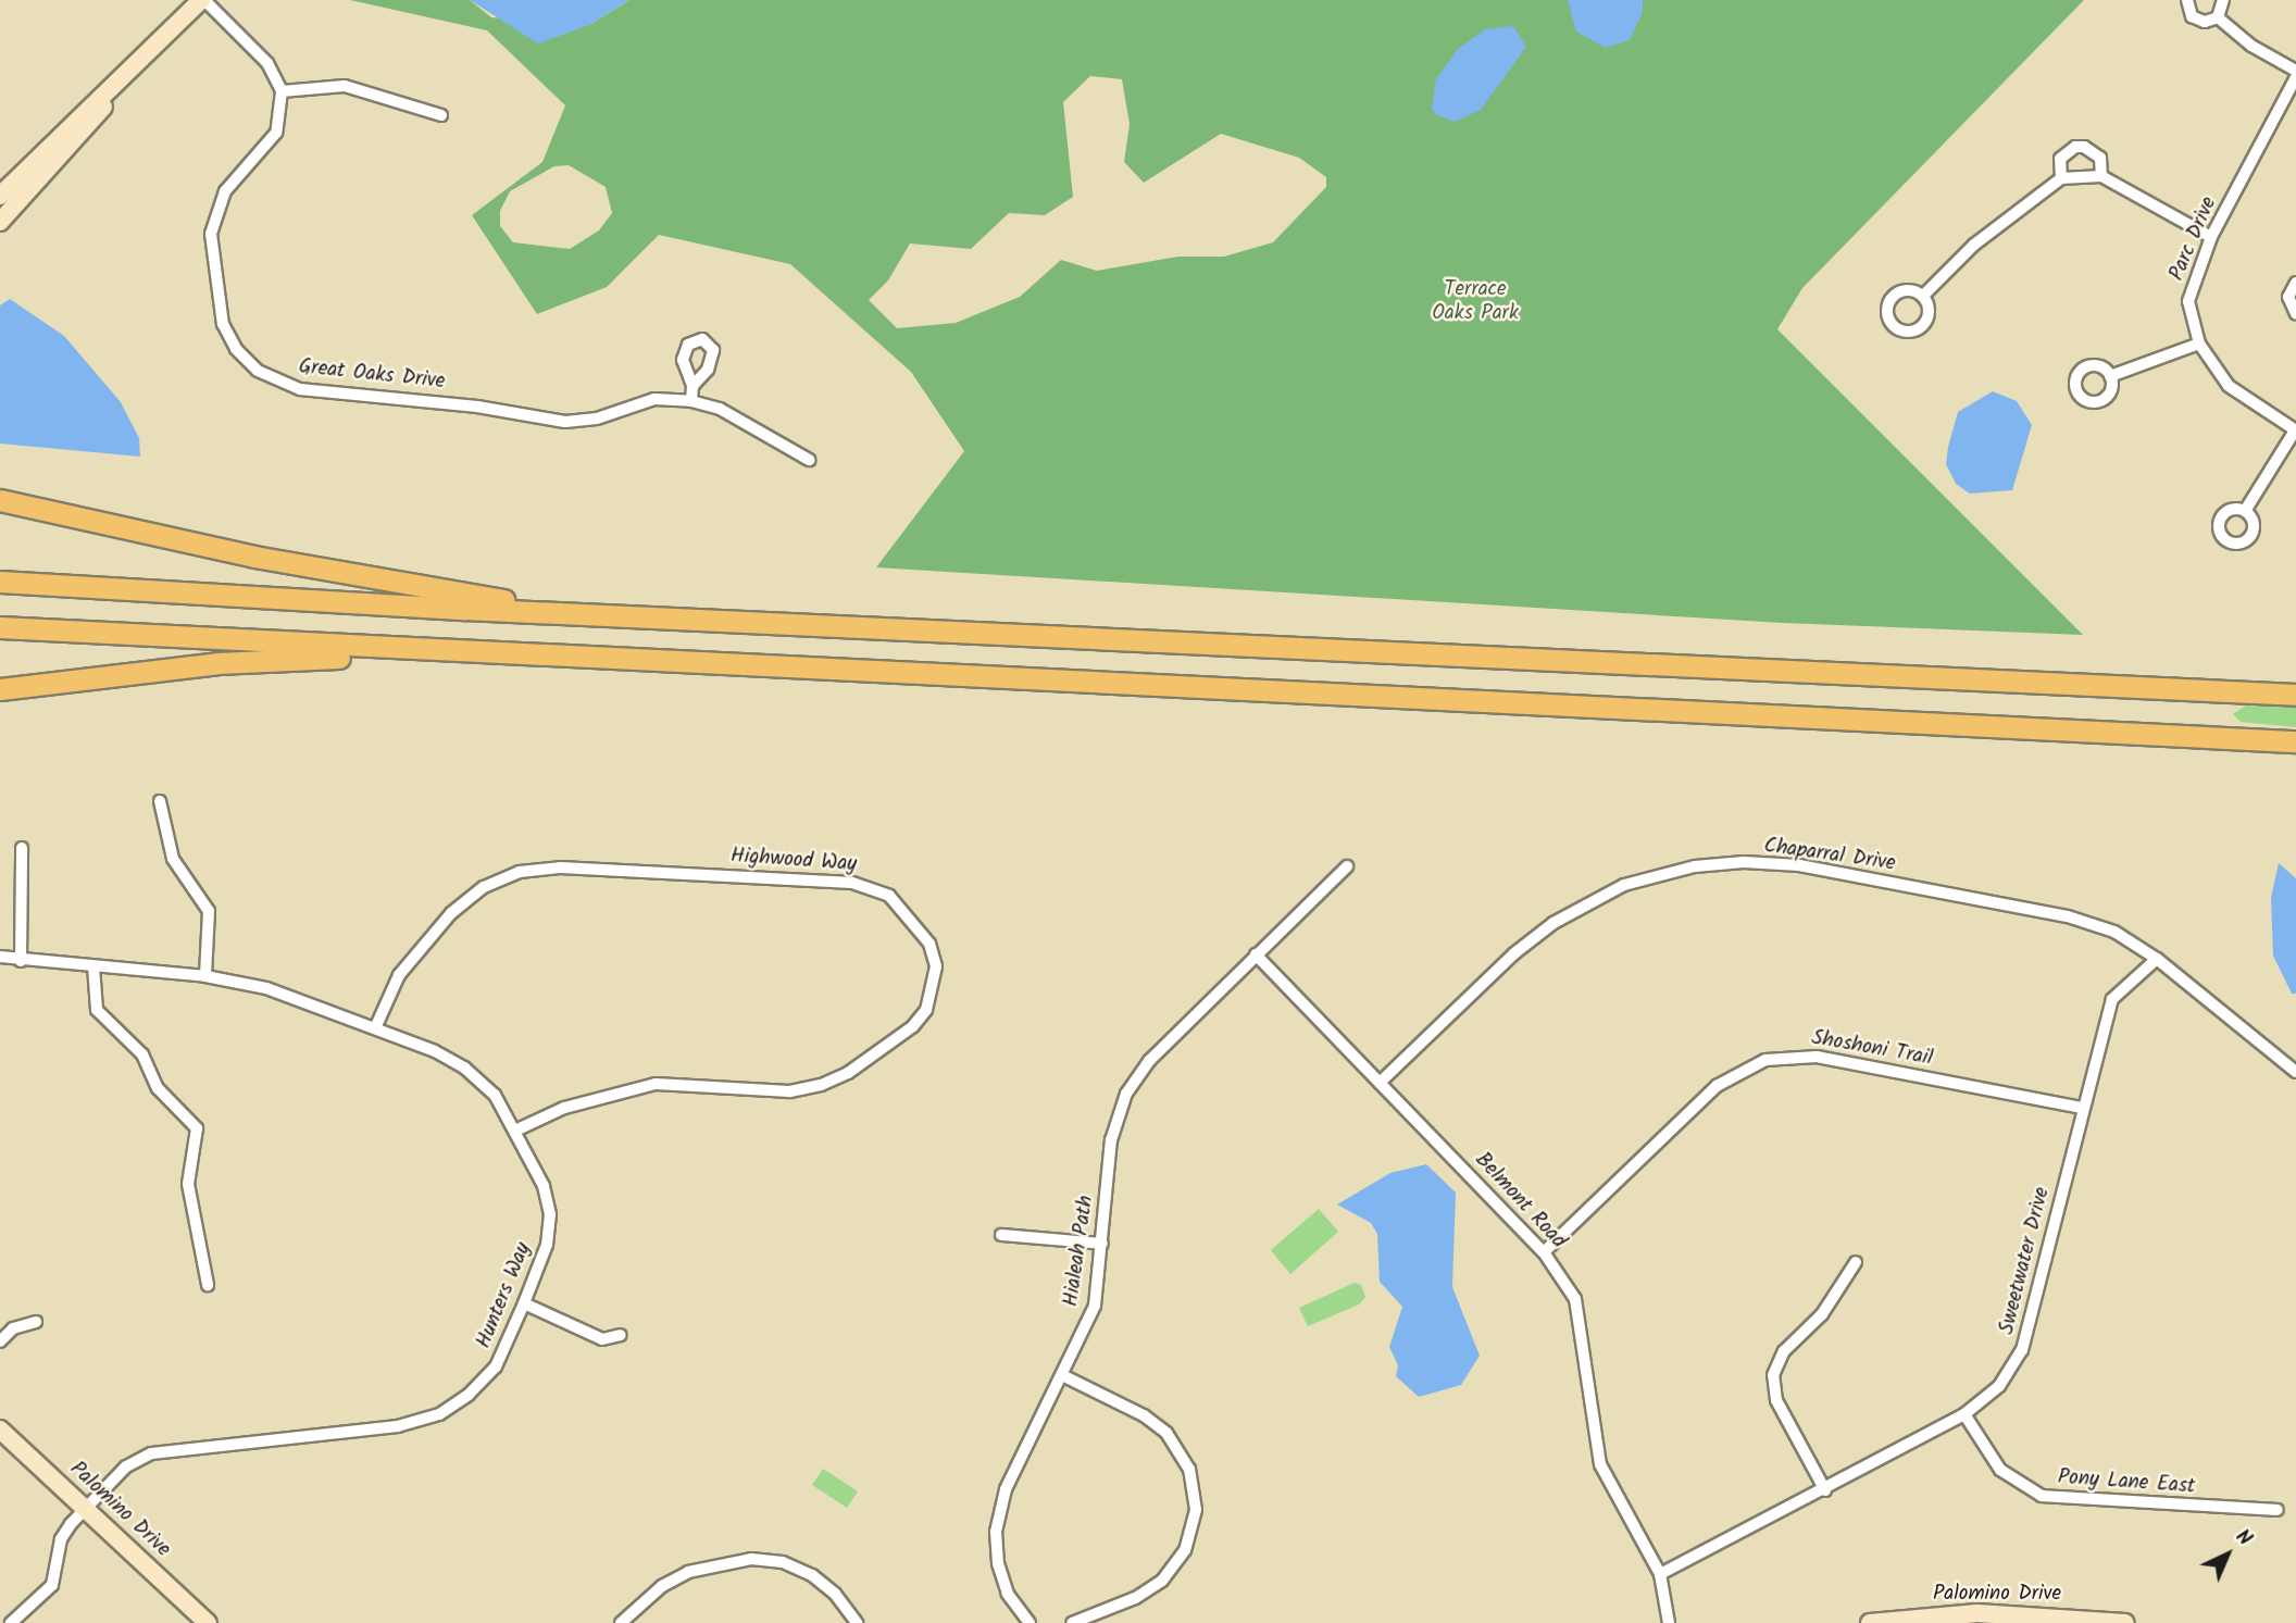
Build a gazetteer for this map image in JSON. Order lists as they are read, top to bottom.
{
  "streets": {
    "street": [
      "Parc Drive",
      "Great Oaks Drive",
      "Chaparral Drive",
      "Highwood Way",
      "Shoshoni Trail",
      "Belmont Road",
      "Hialeah Path",
      "Sweetwater Drive",
      "Hunters Way",
      "Pony Lane East",
      "Palomino Drive"
    ]
  },
  "crossings": [
    ["Chaparral Drive", "Belmont Road"],
    ["Chaparral Drive", "Sweetwater Drive"],
    ["Highwood Way", "Hunters Way"],
    ["Shoshoni Trail", "Belmont Road"],
    ["Shoshoni Trail", "Sweetwater Drive"],
    ["Belmont Road", "Hialeah Path"],
    ["Belmont Road", "Sweetwater Drive"],
    ["Sweetwater Drive", "Pony Lane East"],
    ["Hunters Way", "Palomino Drive"]
  ],
  "parks": ["Terrace Oaks Park"],
  "north": "top right"
}
